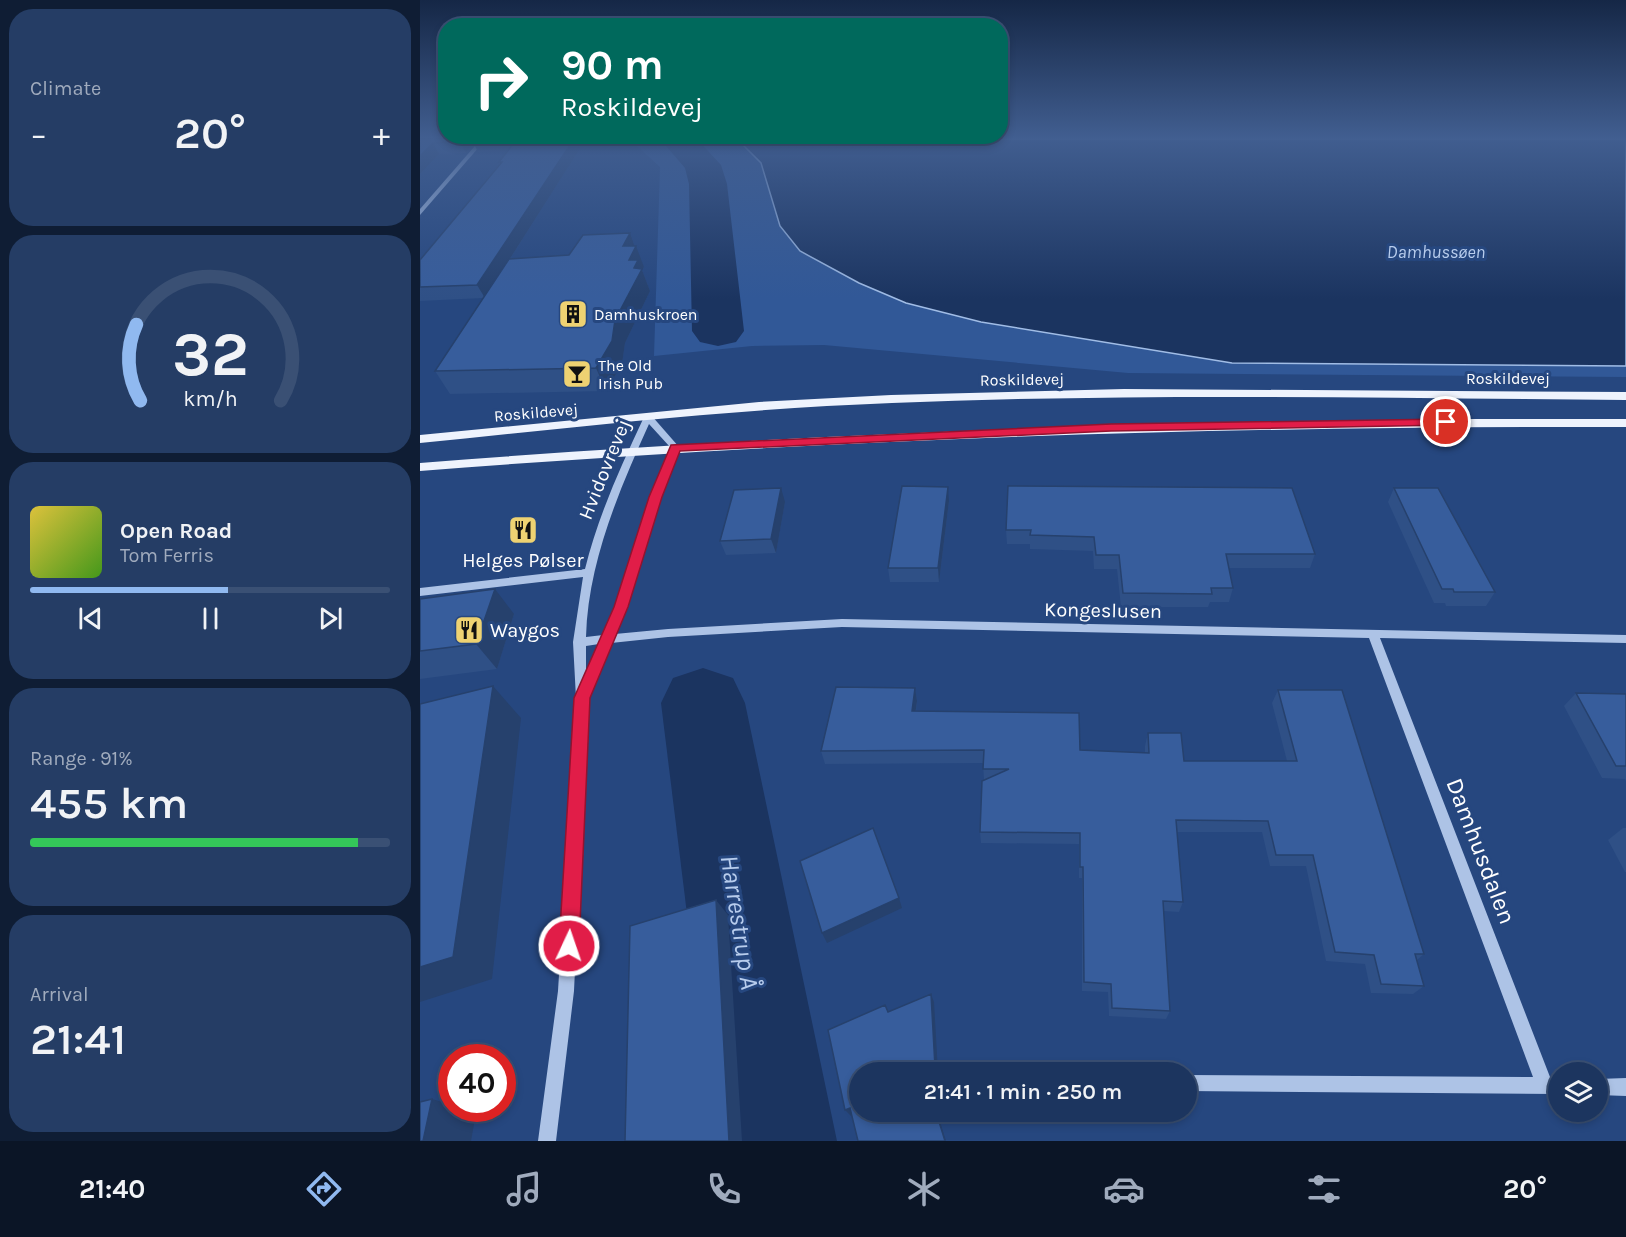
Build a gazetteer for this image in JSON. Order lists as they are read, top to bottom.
{
  "streets": {
    "main road": ["Roskildevej"],
    "street": ["Hvidovrevej", "Kongeslusen", "Damhusdalen"]
  },
  "crossings": [
    ["Roskildevej", "Hvidovrevej"],
    ["Hvidovrevej", "Kongeslusen"],
    ["Kongeslusen", "Damhusdalen"]
  ],
  "water": ["Damhussøen", "Harrestrup Å"],
  "places": {
    "building": ["Damhuskroen"],
    "bar": ["The Old Irish Pub"],
    "restaurant": ["Helges Pølser", "Waygos"]
  },
  "page": {
    "tile": [
      "Climate",
      ["Range · 91%", "455 km"],
      ["Arrival", "21:41"]
    ],
    "turn": ["90 m", "Roskildevej"],
    "heat": ["−", "20°", "+"],
    "song": ["Open Road", "Tom Ferris"],
    "limit": "40",
    "trip": "21:41 · 1 min · 250 m",
    "tabs": ["21:40", "20°"],
    "gauge": ["32", "km/h"]
  }
}
